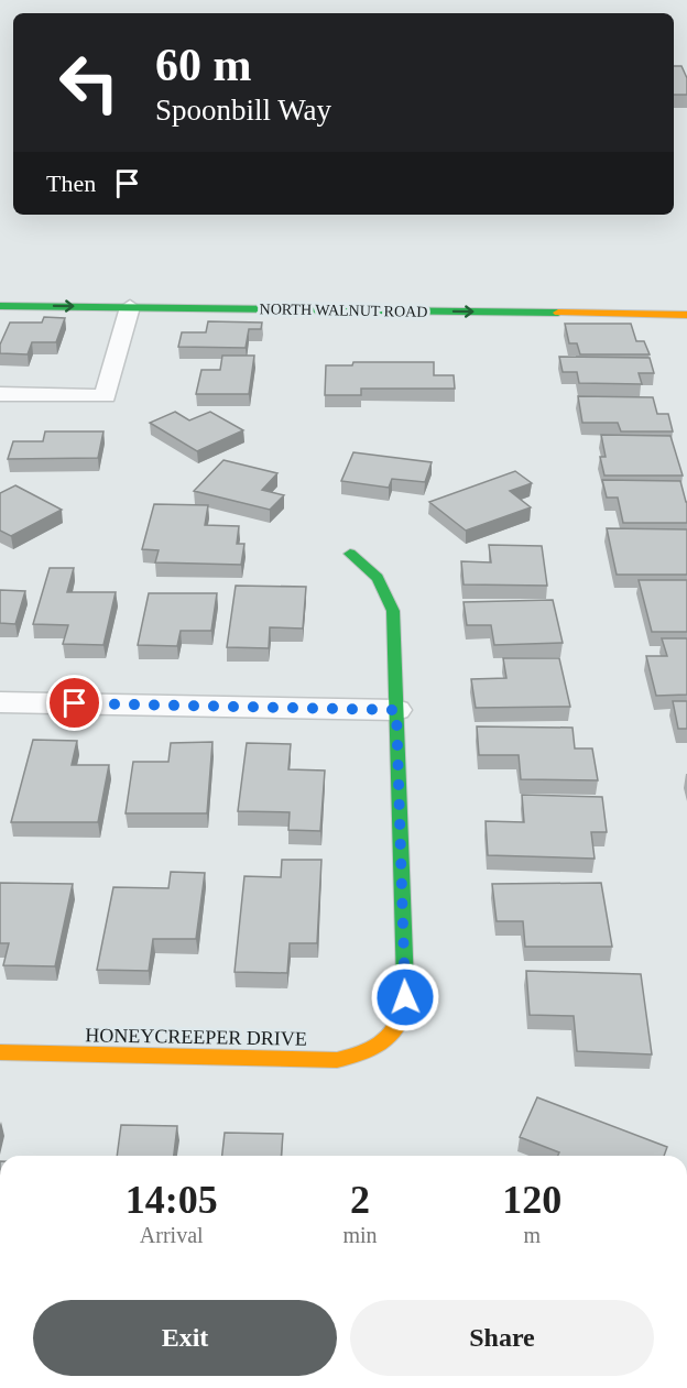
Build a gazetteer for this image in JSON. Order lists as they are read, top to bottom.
{
  "streets": {
    "street": ["NORTH WALNUT ROAD", "HONEYCREEPER DRIVE"]
  },
  "one_way": ["NORTH WALNUT ROAD"],
  "page": {
    "turn": ["60 m", "Spoonbill Way"],
    "then": "Then",
    "eta": [
      "14:05",
      "Arrival",
      "2",
      "min",
      "120",
      "m"
    ],
    "buttons": ["Exit", "Share"]
  }
}
